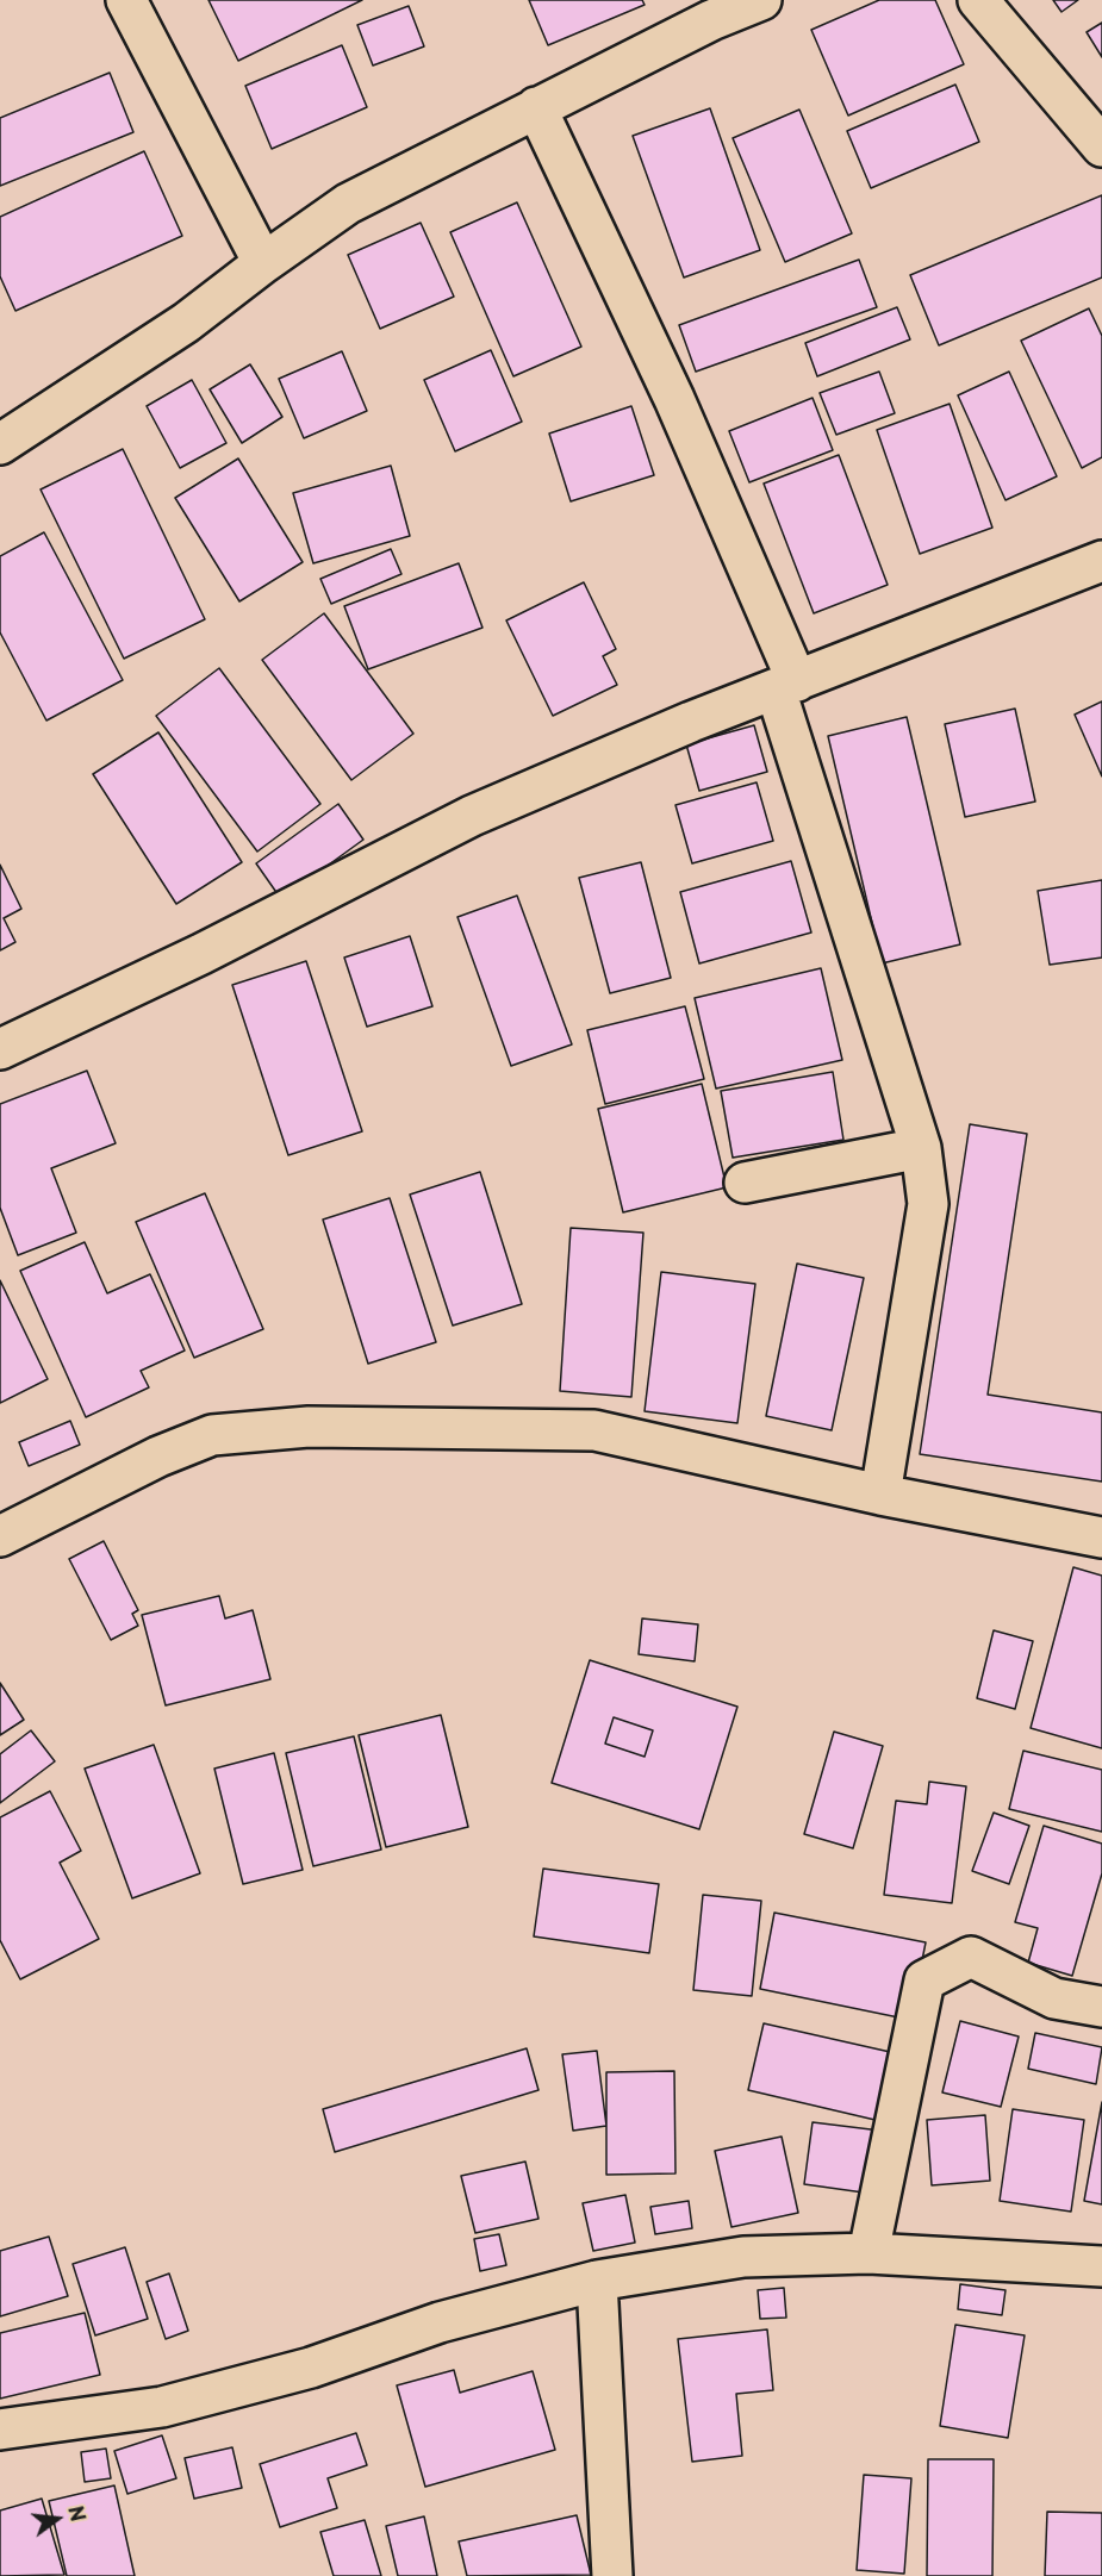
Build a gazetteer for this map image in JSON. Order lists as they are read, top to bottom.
{
  "north": "right"
}
